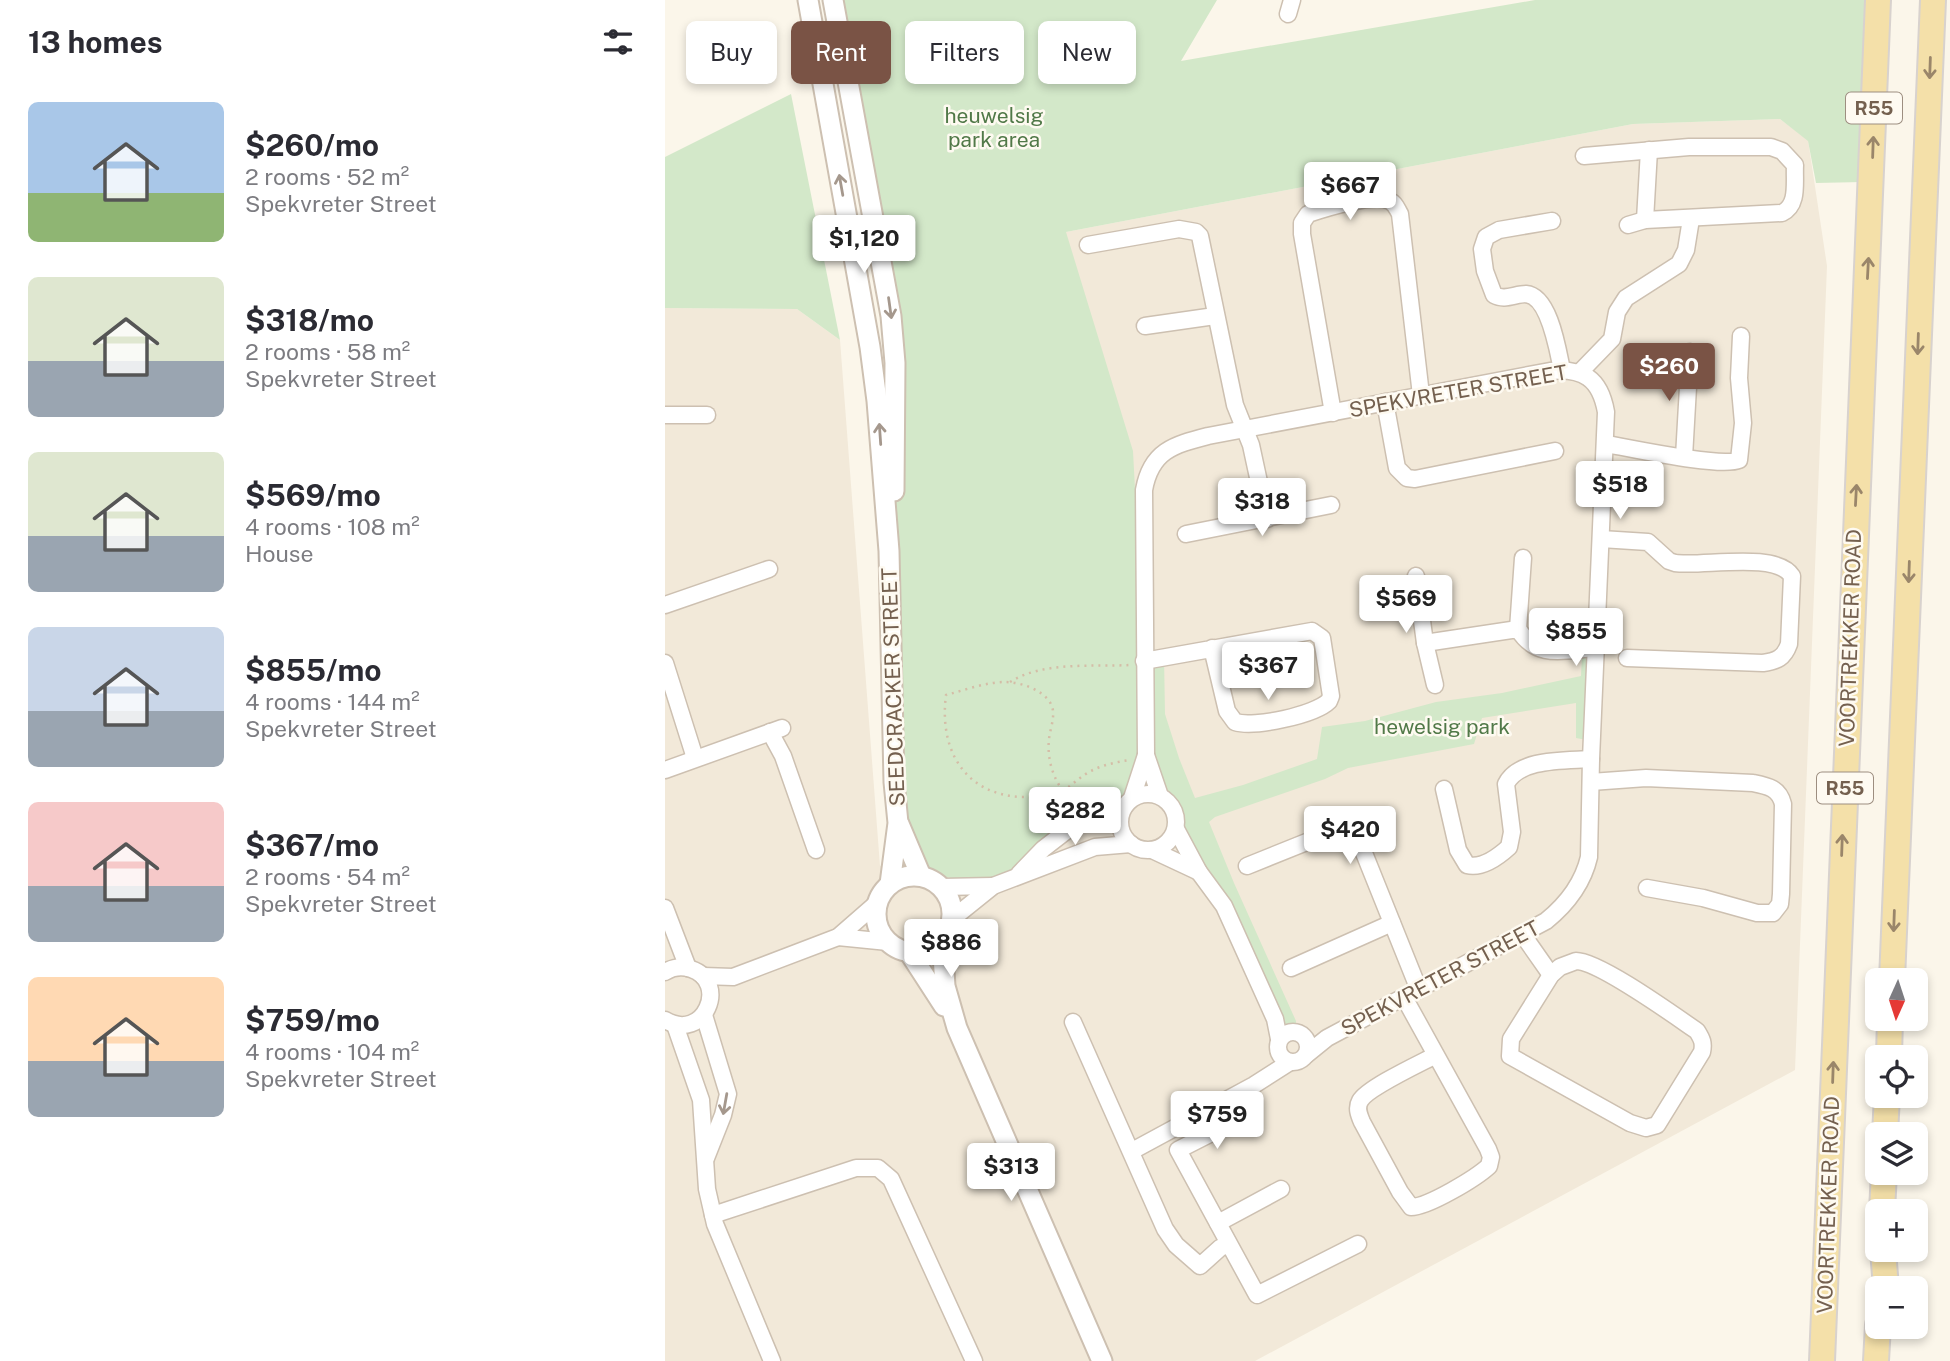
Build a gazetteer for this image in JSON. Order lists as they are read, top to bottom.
{
  "streets": {
    "main road": ["R55", "VOORTREKKER ROAD"],
    "street": ["SPEKVRETER STREET", "SEEDCRACKER STREET"]
  },
  "parks": ["heuwelsig park area", "hewelsig park"],
  "north": "bottom",
  "page": {
    "heading": "13 homes",
    "chip": [
      "Buy",
      "Rent",
      "Filters",
      "New"
    ],
    "list": [
      {
        "name": "$260/mo",
        "note": "2 rooms · 52 m² · Spekvreter Street"
      },
      {
        "name": "$318/mo",
        "note": "2 rooms · 58 m² · Spekvreter Street"
      },
      {
        "name": "$569/mo",
        "note": "4 rooms · 108 m² · House"
      },
      {
        "name": "$855/mo",
        "note": "4 rooms · 144 m² · Spekvreter Street"
      },
      {
        "name": "$367/mo",
        "note": "2 rooms · 54 m² · Spekvreter Street"
      },
      {
        "name": "$759/mo",
        "note": "4 rooms · 104 m² · Spekvreter Street"
      }
    ],
    "price": [
      "$667",
      "$1,120",
      "$260",
      "$518",
      "$318",
      "$569",
      "$855",
      "$367",
      "$282",
      "$420",
      "$886",
      "$759",
      "$313"
    ],
    "map_buttons": ["+", "−"]
  }
}
